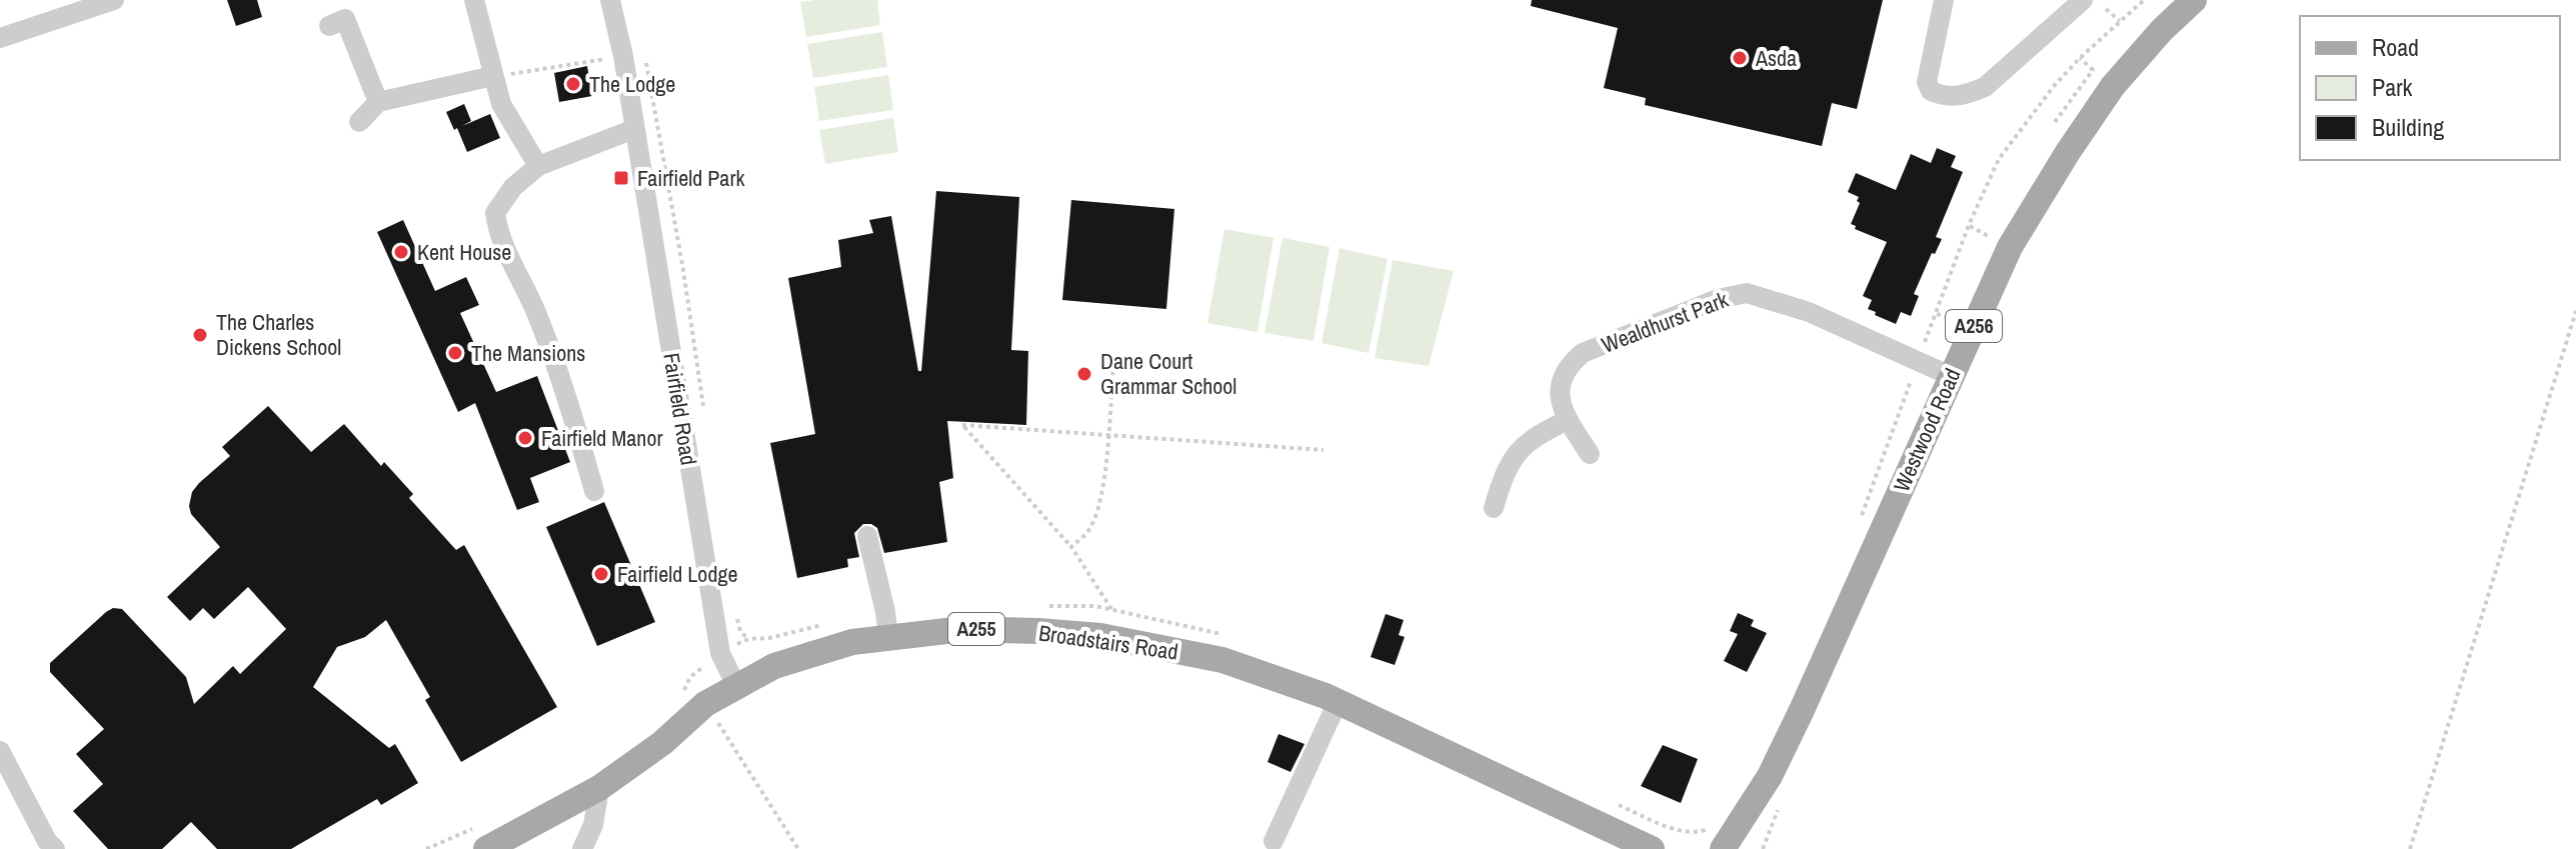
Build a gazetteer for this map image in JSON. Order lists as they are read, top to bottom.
{
  "streets": {
    "main road": [
      "A256",
      "Westwood Road",
      "A255",
      "Broadstairs Road"
    ],
    "street": ["Wealdhurst Park", "Fairfield Road"]
  },
  "crossings": [
    ["Wealdhurst Park", "Westwood Road"],
    ["Fairfield Road", "Broadstairs Road"]
  ],
  "places": {
    "other": [
      "Asda",
      "The Lodge",
      "Kent House",
      "The Charles Dickens School",
      "The Mansions",
      "Dane Court Grammar School",
      "Fairfield Manor",
      "Fairfield Lodge"
    ],
    "transit": ["Fairfield Park"]
  },
  "legend": ["Road", "Park", "Building"]
}
